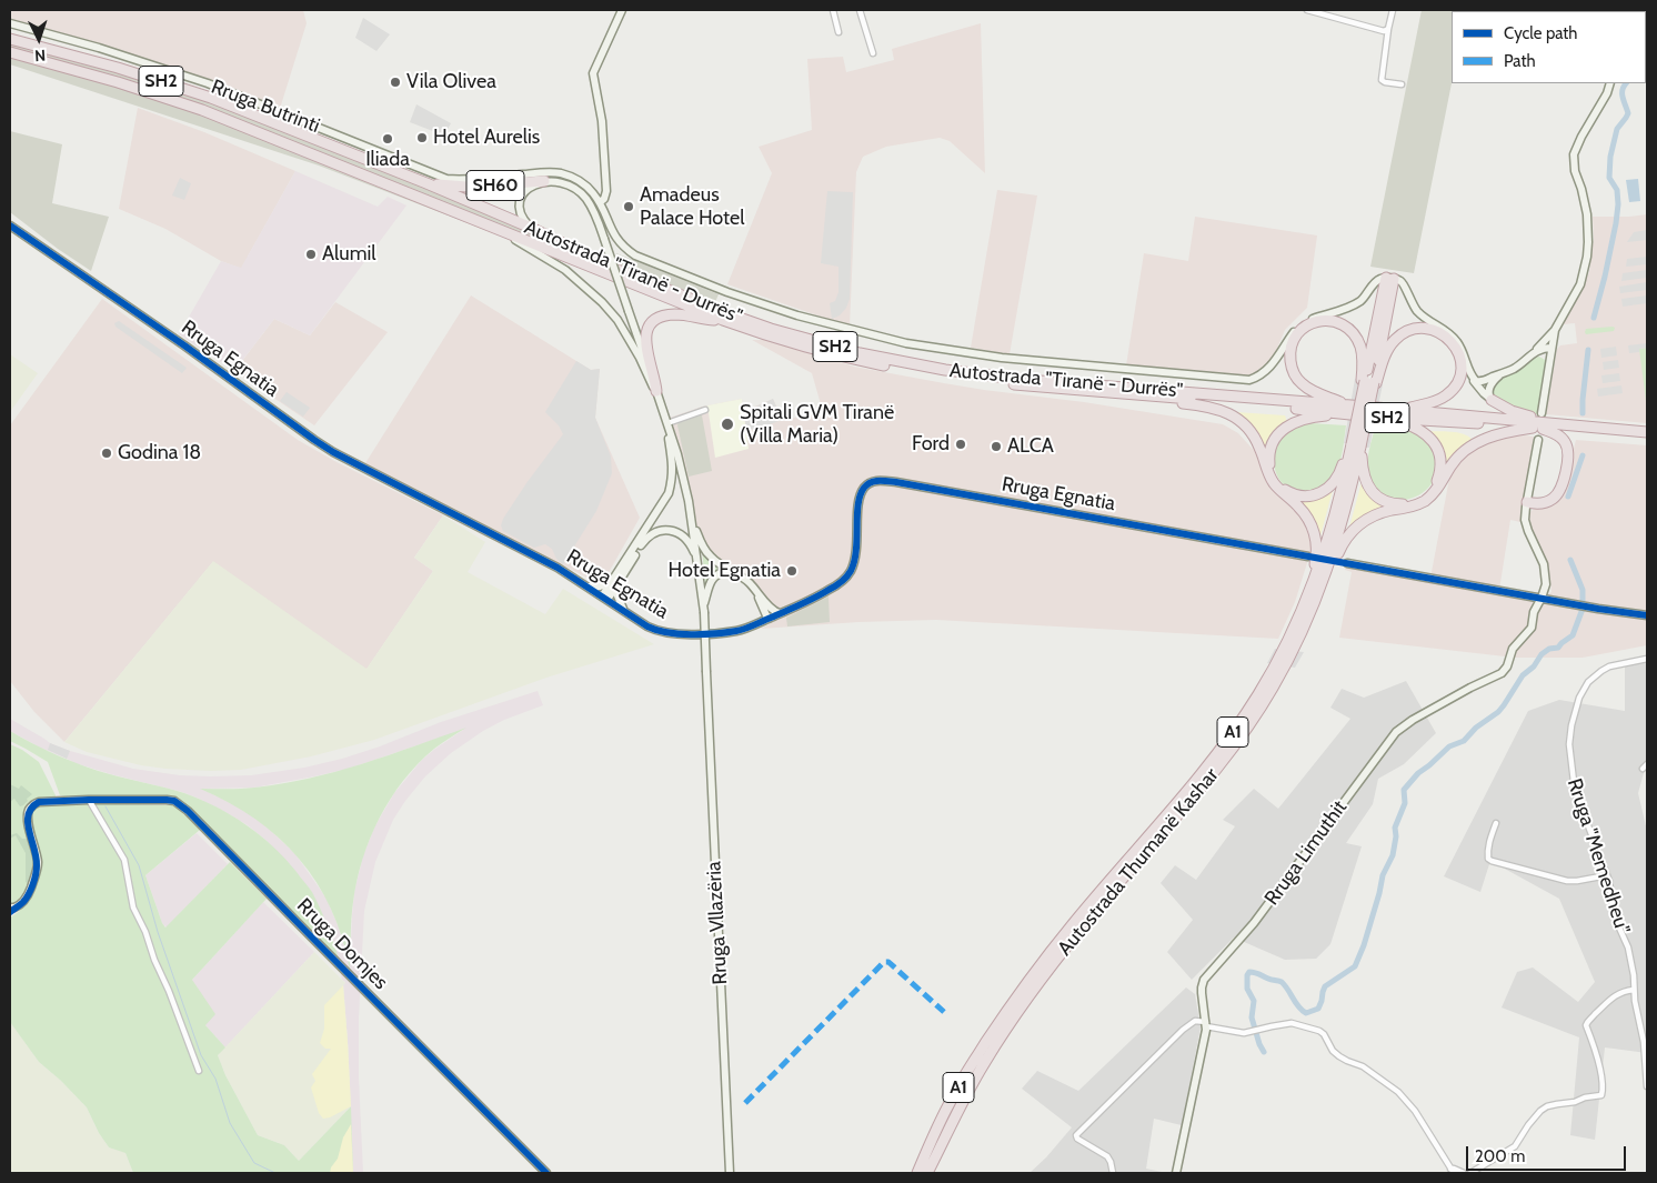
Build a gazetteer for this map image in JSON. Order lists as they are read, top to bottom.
{
  "streets": {
    "highway": [
      "SH2",
      "SH60",
      "Autostrada \"Tiranë - Durrës\"",
      "A1",
      "Autostrada Thumanë Kashar"
    ],
    "main road": [
      "Rruga Butrinti",
      "Rruga Egnatia",
      "Rruga Limuthit",
      "Rruga Vllazëria",
      "Rruga Domjes"
    ],
    "street": ["Rruga \"Memedheu\""]
  },
  "crossings": [
    ["Rruga Butrinti", "SH60"],
    ["SH60", "Rruga Vllazëria"],
    ["Autostrada \"Tiranë - Durrës\"", "Autostrada Thumanë Kashar"]
  ],
  "places": [
    "Vila Olivea",
    "Hotel Aurelis",
    "Iliada",
    "Amadeus Palace Hotel",
    "Alumil",
    "Spitali GVM Tiranë (Villa Maria)",
    "Ford",
    "ALCA",
    "Godina 18",
    "Hotel Egnatia"
  ],
  "legend": ["Cycle path", "Path"],
  "scale_bar": "200 m",
  "north": "bottom"
}
